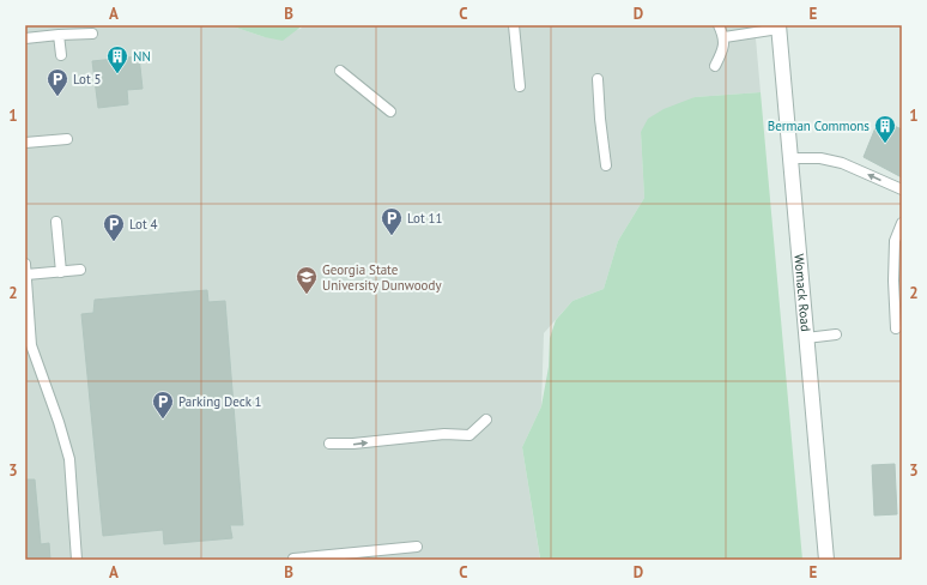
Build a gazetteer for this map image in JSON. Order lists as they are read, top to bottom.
{
  "streets": {
    "street": ["Womack Road"]
  },
  "places": {
    "building": ["NN", "Berman Commons"],
    "parking": [
      "Lot 5",
      "Lot 11",
      "Lot 4",
      "Parking Deck 1"
    ],
    "school or university": ["Georgia State University Dunwoody"]
  },
  "grid": {
    "columns": [
      "A",
      "B",
      "C",
      "D",
      "E"
    ],
    "rows": ["1", "2", "3"]
  }
}
